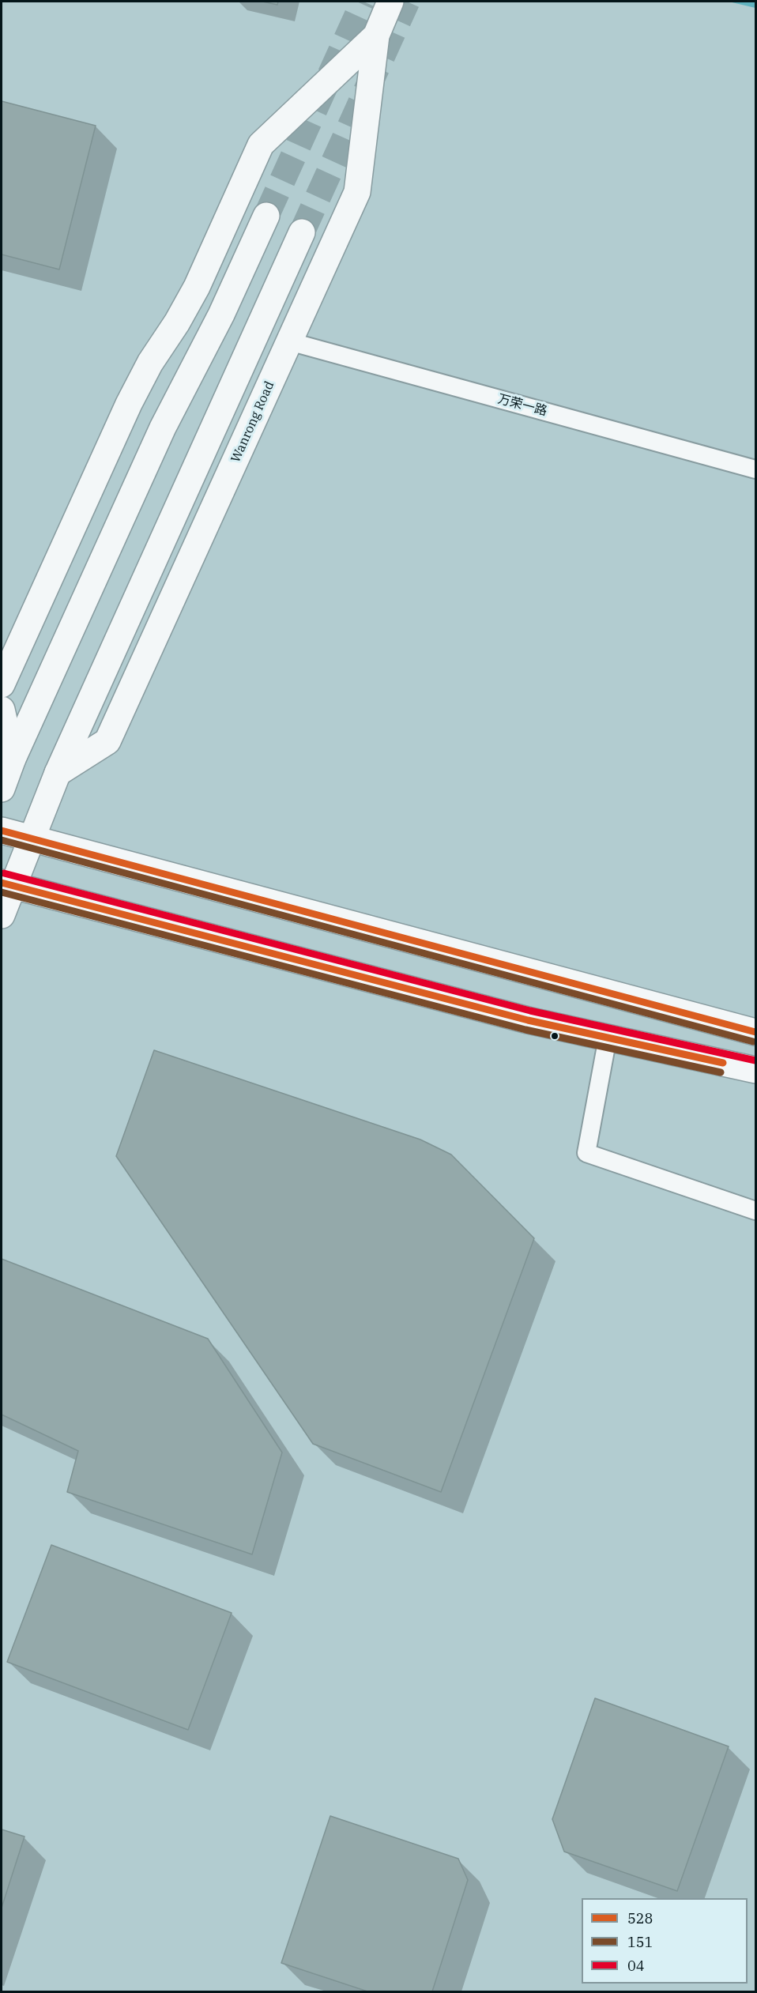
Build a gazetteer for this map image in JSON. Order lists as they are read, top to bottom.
{
  "streets": {
    "main road": ["Wanrong Road"],
    "lane": ["万荣一路"]
  },
  "crossings": [
    ["万荣一路", "Wanrong Road"]
  ],
  "lines": ["transit line 528", "transit line 151", "transit line 04"],
  "legend": ["528", "151", "04"]
}
